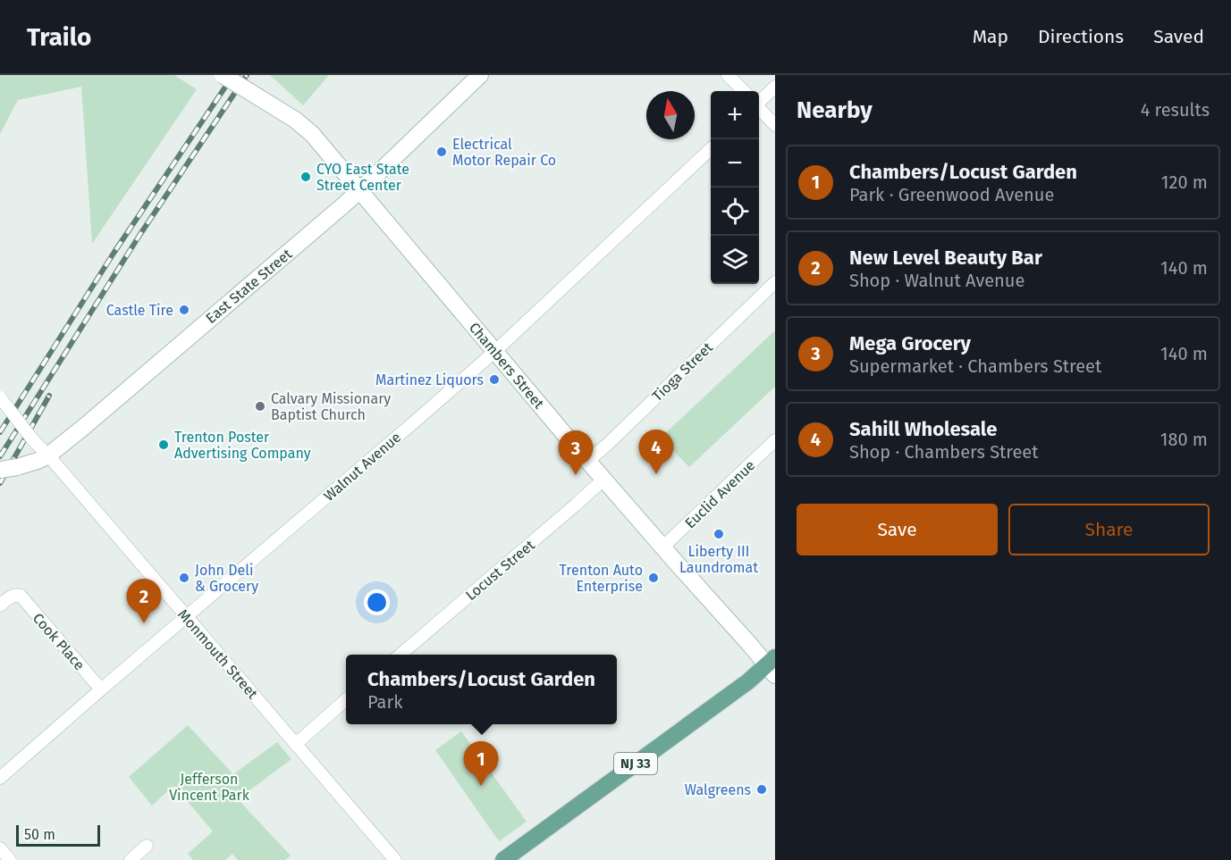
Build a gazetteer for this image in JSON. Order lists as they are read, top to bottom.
{
  "streets": {
    "main road": ["NJ 33"],
    "street": [
      "East State Street",
      "Chambers Street",
      "Tioga Street",
      "Walnut Avenue",
      "Euclid Avenue",
      "Locust Street",
      "Cook Place",
      "Monmouth Street"
    ]
  },
  "crossings": [
    ["East State Street", "Chambers Street"],
    ["East State Street", "Monmouth Street"],
    ["Chambers Street", "Tioga Street"],
    ["Chambers Street", "Walnut Avenue"],
    ["Chambers Street", "Euclid Avenue"],
    ["Chambers Street", "Locust Street"],
    ["Chambers Street", "NJ 33"],
    ["Walnut Avenue", "Cook Place"],
    ["Walnut Avenue", "Monmouth Street"]
  ],
  "parks": ["Jefferson Vincent Park"],
  "places": [
    "Electrical Motor Repair Co",
    "CYO East State Street Center",
    "Castle Tire",
    "Martinez Liquors",
    "Calvary Missionary Baptist Church",
    "Trenton Poster Advertising Company",
    "Liberty III Laundromat",
    "John Deli & Grocery",
    "Trenton Auto Enterprise",
    "Walgreens"
  ],
  "scale_bar": "50 m",
  "north": "top",
  "page": {
    "header": "Trailo",
    "nav": ["Map", "Directions", "Saved"],
    "heading": ["Nearby", "4 results"],
    "map_buttons": ["+", "−"],
    "list": [
      {
        "mark": "1",
        "name": "Chambers/Locust Garden",
        "note": "Park · Greenwood Avenue",
        "value": "120 m"
      },
      {
        "mark": "2",
        "name": "New Level Beauty Bar",
        "note": "Shop · Walnut Avenue",
        "value": "140 m"
      },
      {
        "mark": "3",
        "name": "Mega Grocery",
        "note": "Supermarket · Chambers Street",
        "value": "140 m"
      },
      {
        "mark": "4",
        "name": "Sahill Wholesale",
        "note": "Shop · Chambers Street",
        "value": "180 m"
      }
    ],
    "pins": [
      "4",
      "3",
      "2",
      "1"
    ],
    "buttons": ["Save", "Share"],
    "popup": ["Chambers/Locust Garden", "Park"],
    "scale": "50 m"
  }
}
